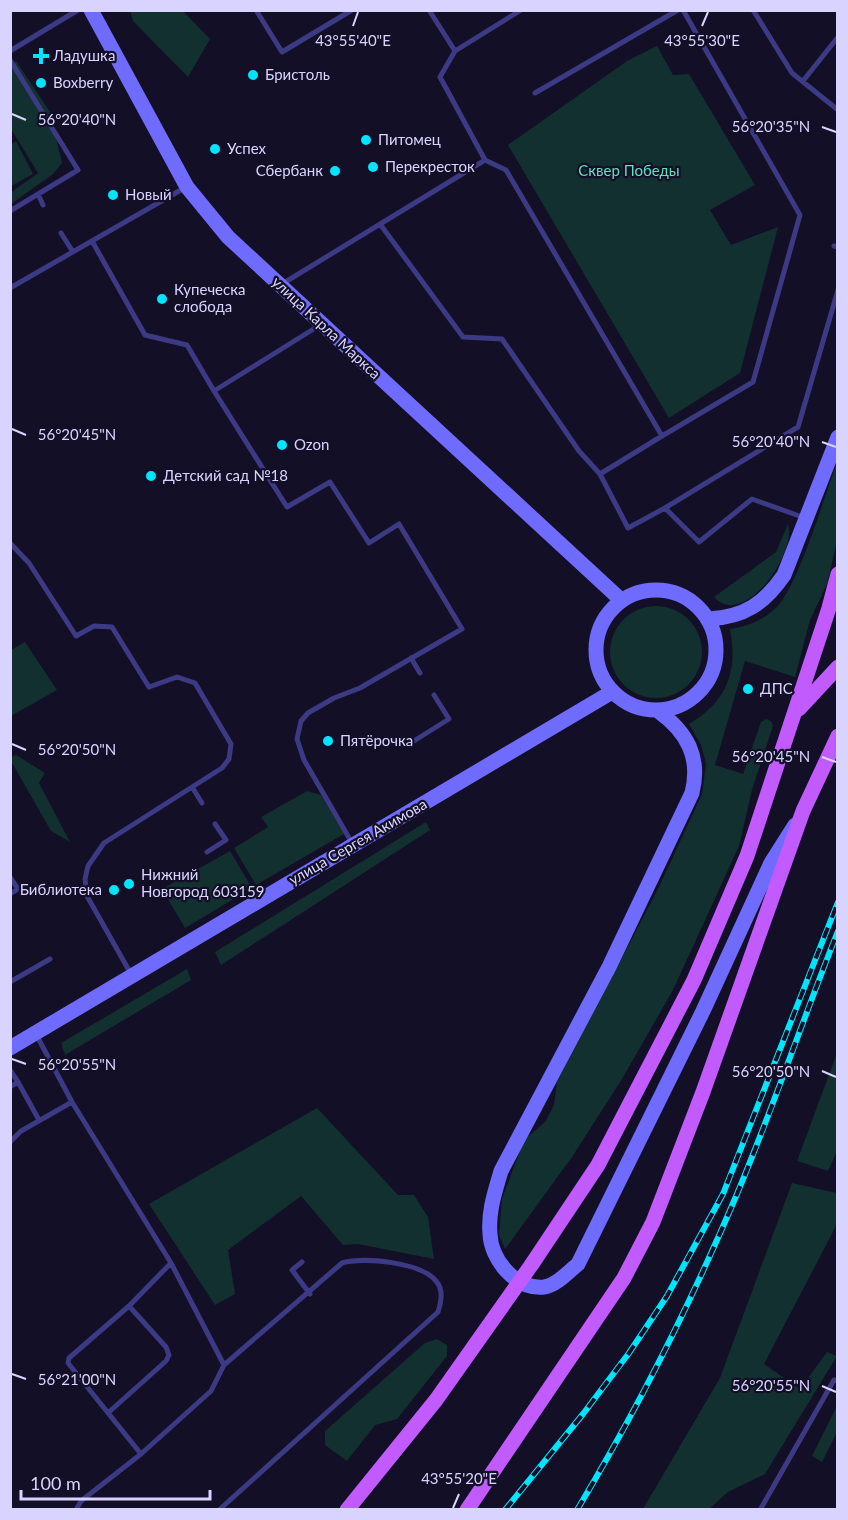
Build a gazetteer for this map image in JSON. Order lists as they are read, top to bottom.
{
  "streets": {
    "street": ["улица Карла Маркса", "улица Сергея Акимова"]
  },
  "crossings": [
    ["улица Карла Маркса", "улица Сергея Акимова"]
  ],
  "parks": ["Сквер Победы"],
  "places": {
    "health": ["Ладушка"],
    "other": [
      "Бристоль",
      "Boxberry",
      "Питомец",
      "Успех",
      "Перекресток",
      "Сбербанк",
      "Новый",
      "Купеческа слобода",
      "Ozon",
      "Детский сад №18",
      "ДПС",
      "Пятёрочка",
      "Нижний Новгород 603159",
      "Библиотека"
    ]
  },
  "scale_bar": "100 m",
  "coordinates": [
    "43°55'40\"E",
    "43°55'30\"E",
    "56°20'40\"N",
    "56°20'35\"N",
    "56°20'45\"N",
    "56°20'50\"N",
    "56°20'55\"N",
    "56°21'00\"N",
    "43°55'20\"E"
  ]
}
